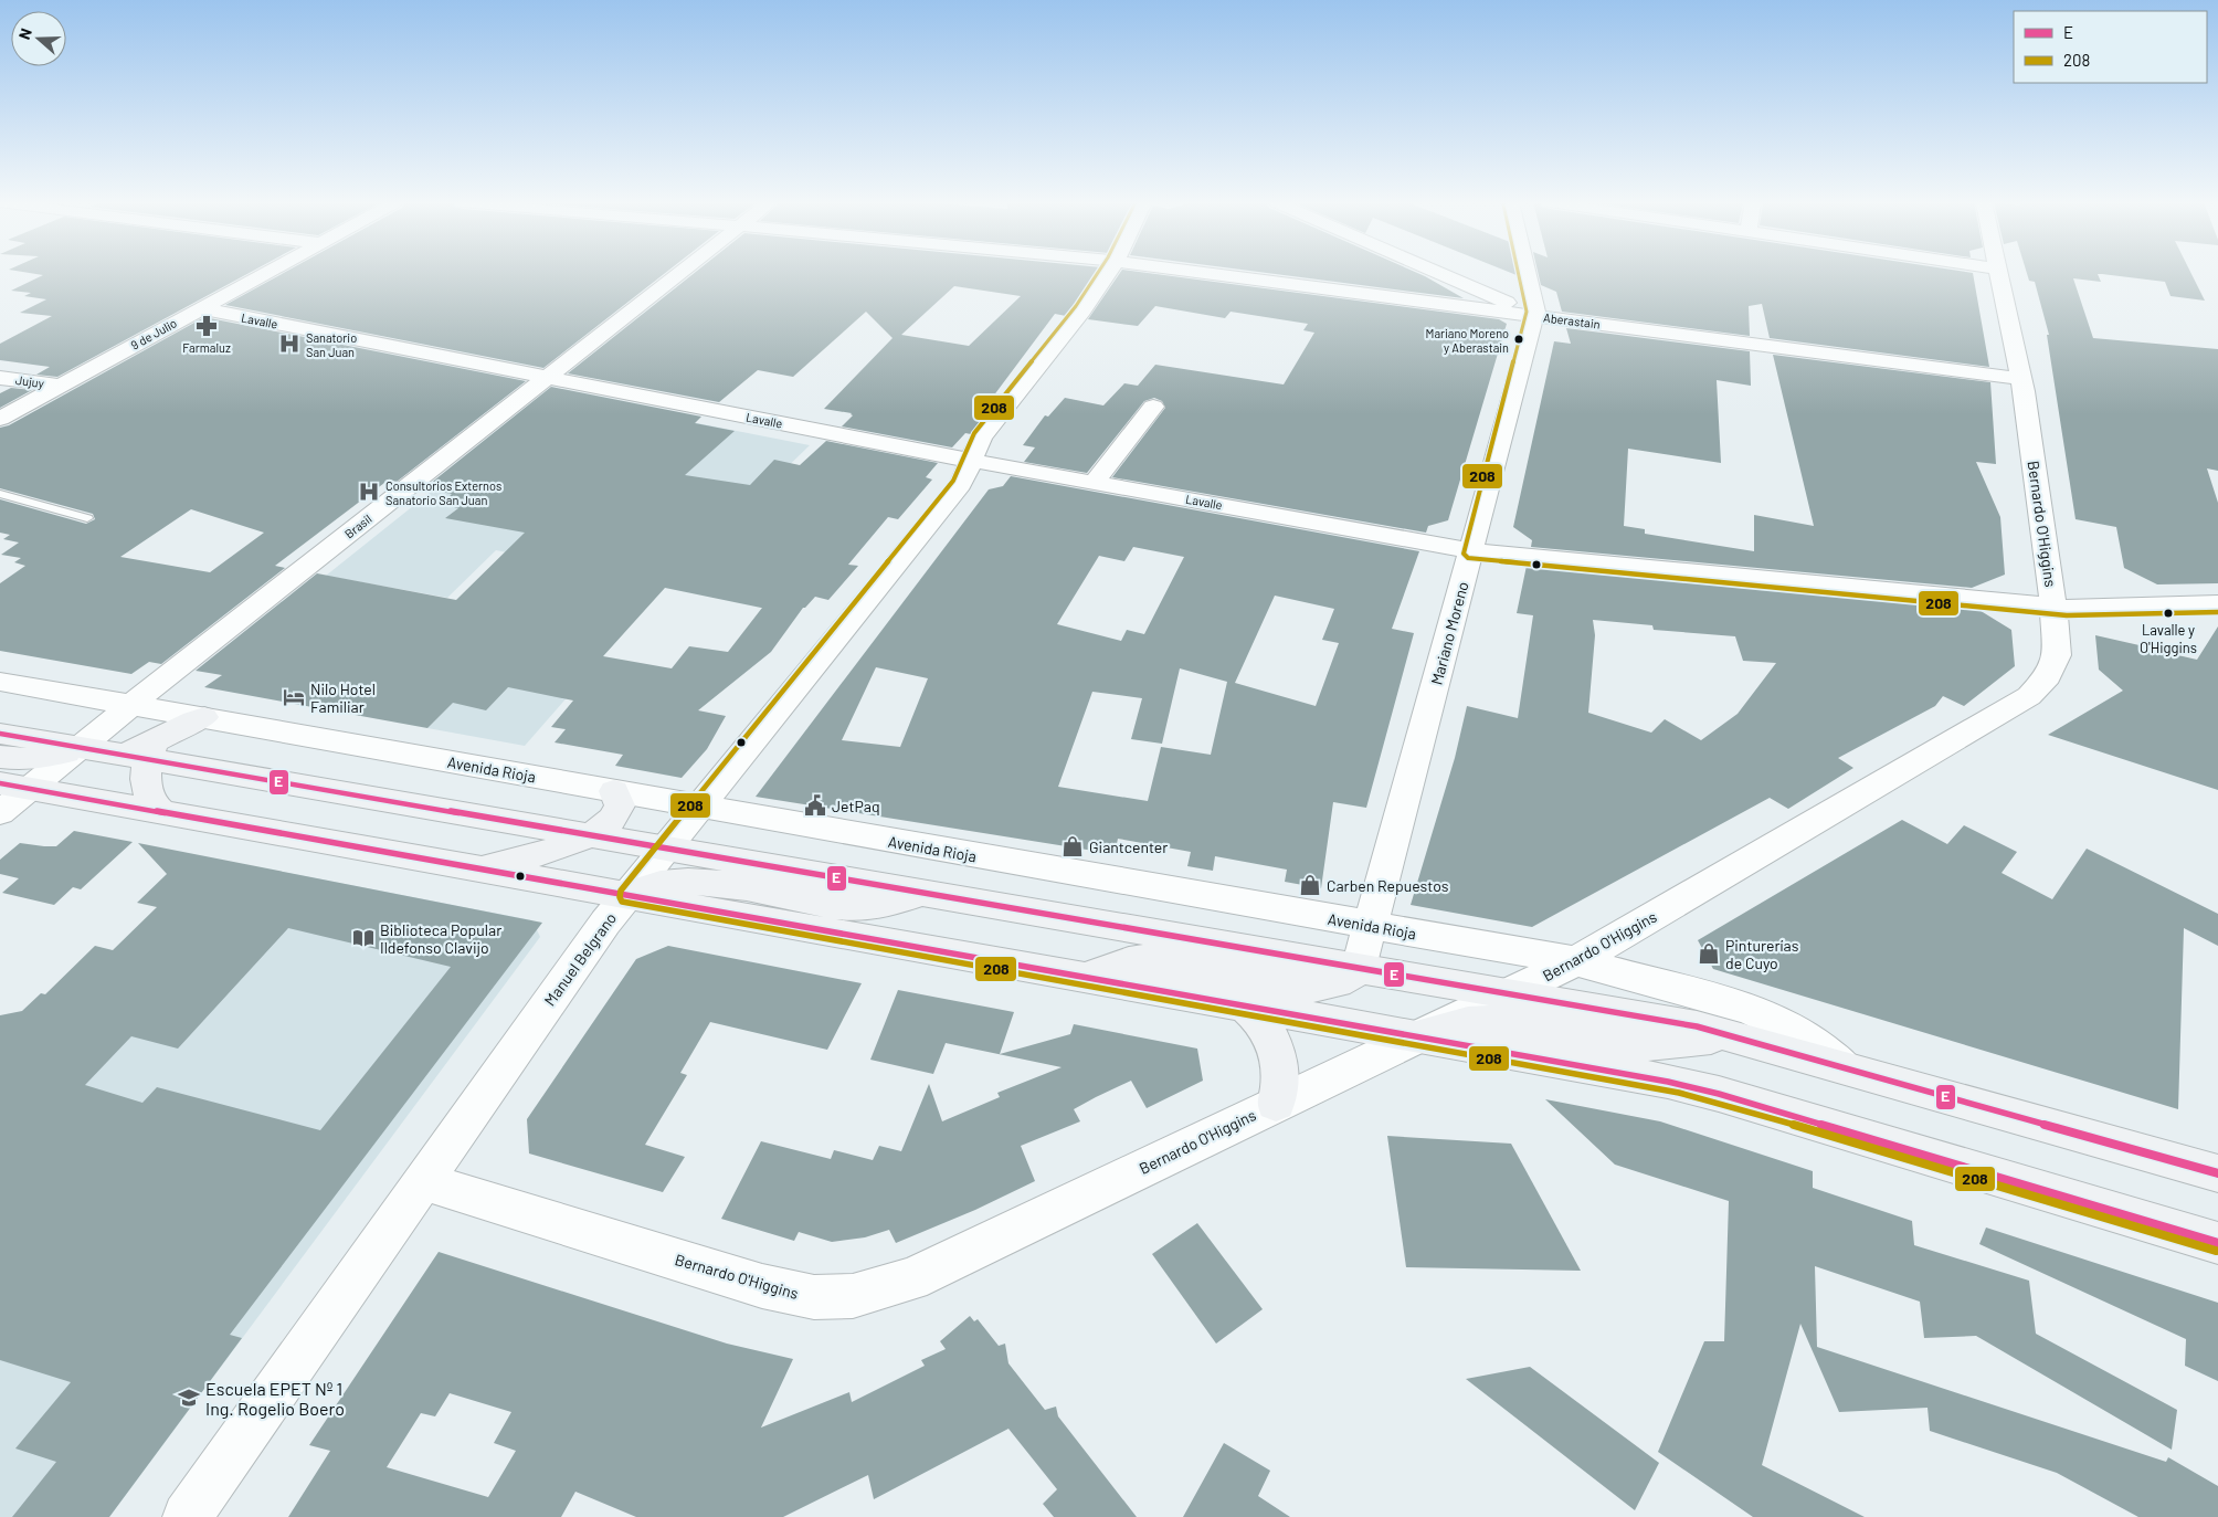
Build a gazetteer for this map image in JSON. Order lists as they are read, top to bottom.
{
  "streets": {
    "main road": ["Avenida Rioja"],
    "street": [
      "Lavalle",
      "Aberastain",
      "9 de Julio",
      "Jujuy",
      "Bernardo O'Higgins",
      "Brasil",
      "Mariano Moreno",
      "Manuel Belgrano"
    ]
  },
  "crossings": [
    ["Lavalle", "9 de Julio"],
    ["Lavalle", "Bernardo O'Higgins"],
    ["Lavalle", "Brasil"],
    ["Lavalle", "Mariano Moreno"],
    ["Lavalle", "Manuel Belgrano"],
    ["Aberastain", "Bernardo O'Higgins"],
    ["Aberastain", "Mariano Moreno"],
    ["9 de Julio", "Jujuy"],
    ["Bernardo O'Higgins", "Avenida Rioja"],
    ["Bernardo O'Higgins", "Manuel Belgrano"],
    ["Brasil", "Avenida Rioja"],
    ["Mariano Moreno", "Avenida Rioja"],
    ["Avenida Rioja", "Manuel Belgrano"]
  ],
  "places": {
    "pharmacy": ["Farmaluz"],
    "other": ["Mariano Moreno y Aberastain", "Lavalle y O'Higgins"],
    "hospital": ["Sanatorio San Juan", "Consultorios Externos Sanatorio San Juan"],
    "hotel": ["Nilo Hotel Familiar"],
    "public building": ["JetPaq"],
    "shop": ["Giantcenter", "Carben Repuestos", "Pinturerías de Cuyo"],
    "library": ["Biblioteca Popular Ildefonso Clavijo"],
    "school or university": ["Escuela EPET Nº 1 Ing. Rogelio Boero"]
  },
  "lines": ["transit line 208", "transit line E"],
  "legend": ["E", "208"],
  "north": "left"
}
